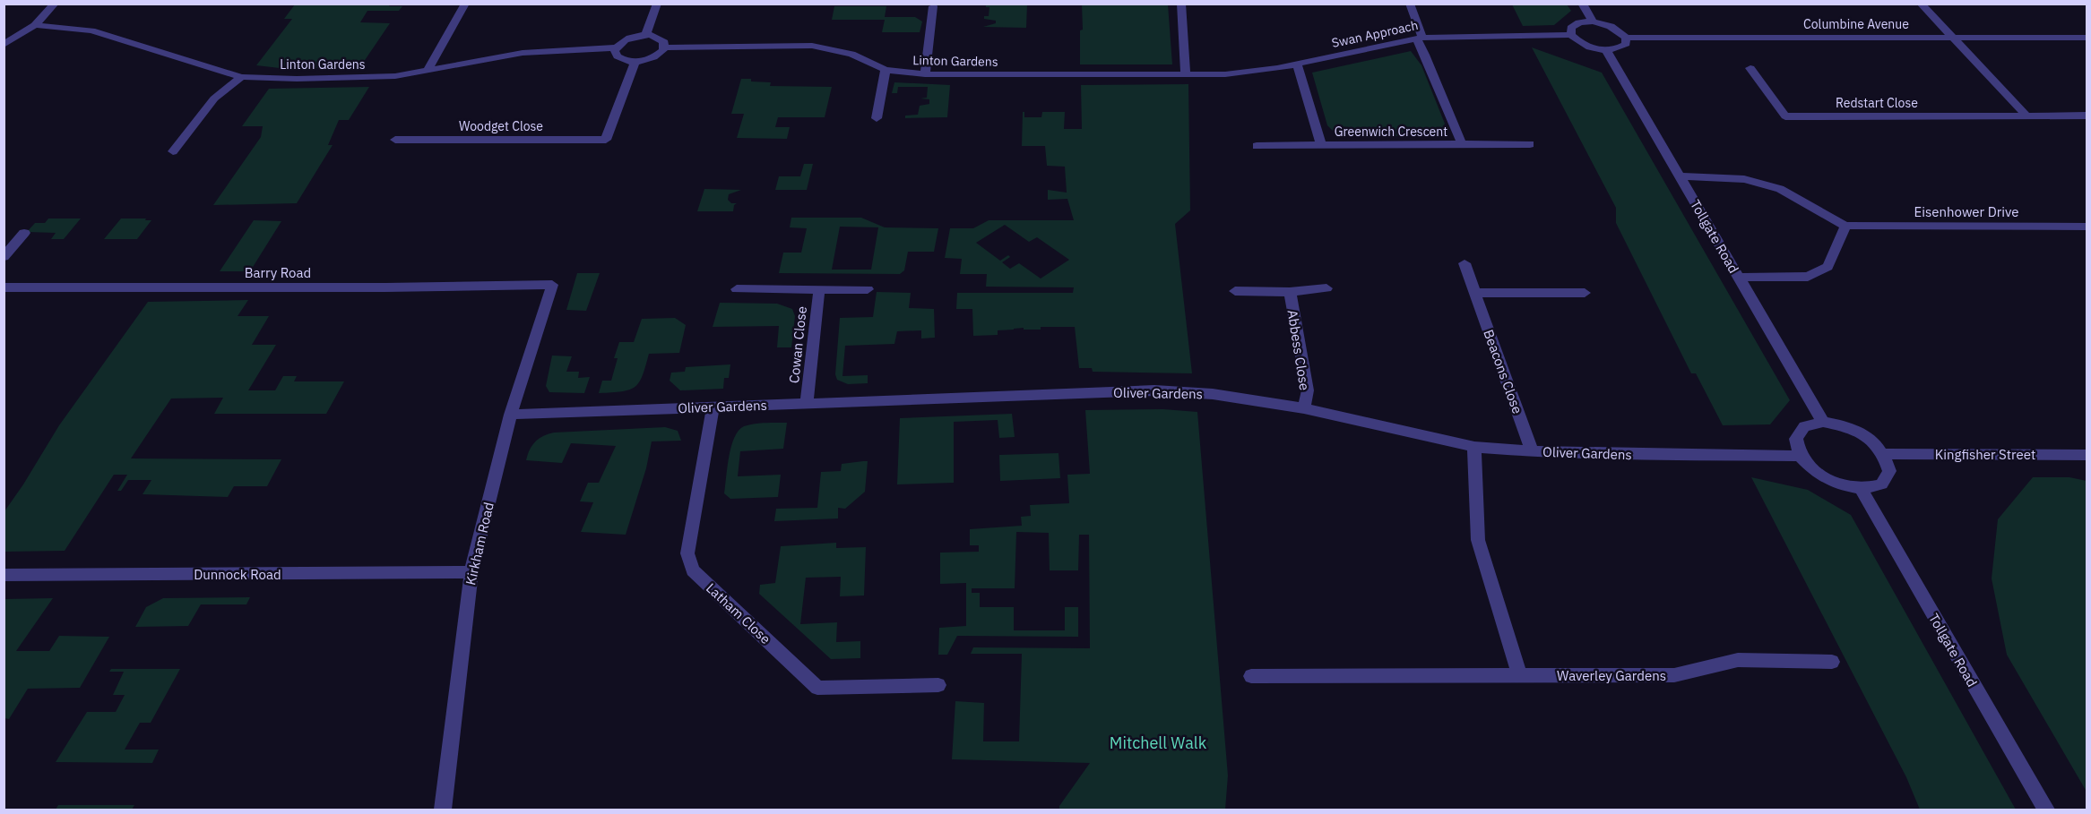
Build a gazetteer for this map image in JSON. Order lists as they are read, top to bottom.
{
  "streets": {
    "street": [
      "Columbine Avenue",
      "Swan Approach",
      "Linton Gardens",
      "Redstart Close",
      "Woodget Close",
      "Greenwich Crescent",
      "Eisenhower Drive",
      "Tollgate Road",
      "Barry Road",
      "Cowan Close",
      "Abbess Close",
      "Beacons Close",
      "Oliver Gardens",
      "Kingfisher Street",
      "Kirkham Road",
      "Dunnock Road",
      "Latham Close",
      "Waverley Gardens"
    ]
  },
  "crossings": [
    ["Swan Approach", "Linton Gardens"],
    ["Swan Approach", "Greenwich Crescent"],
    ["Eisenhower Drive", "Tollgate Road"],
    ["Tollgate Road", "Oliver Gardens"],
    ["Tollgate Road", "Kingfisher Street"],
    ["Barry Road", "Kirkham Road"],
    ["Cowan Close", "Oliver Gardens"],
    ["Abbess Close", "Oliver Gardens"],
    ["Beacons Close", "Oliver Gardens"],
    ["Oliver Gardens", "Kingfisher Street"],
    ["Oliver Gardens", "Kirkham Road"],
    ["Oliver Gardens", "Latham Close"],
    ["Kirkham Road", "Dunnock Road"]
  ],
  "parks": ["Mitchell Walk"]
}
